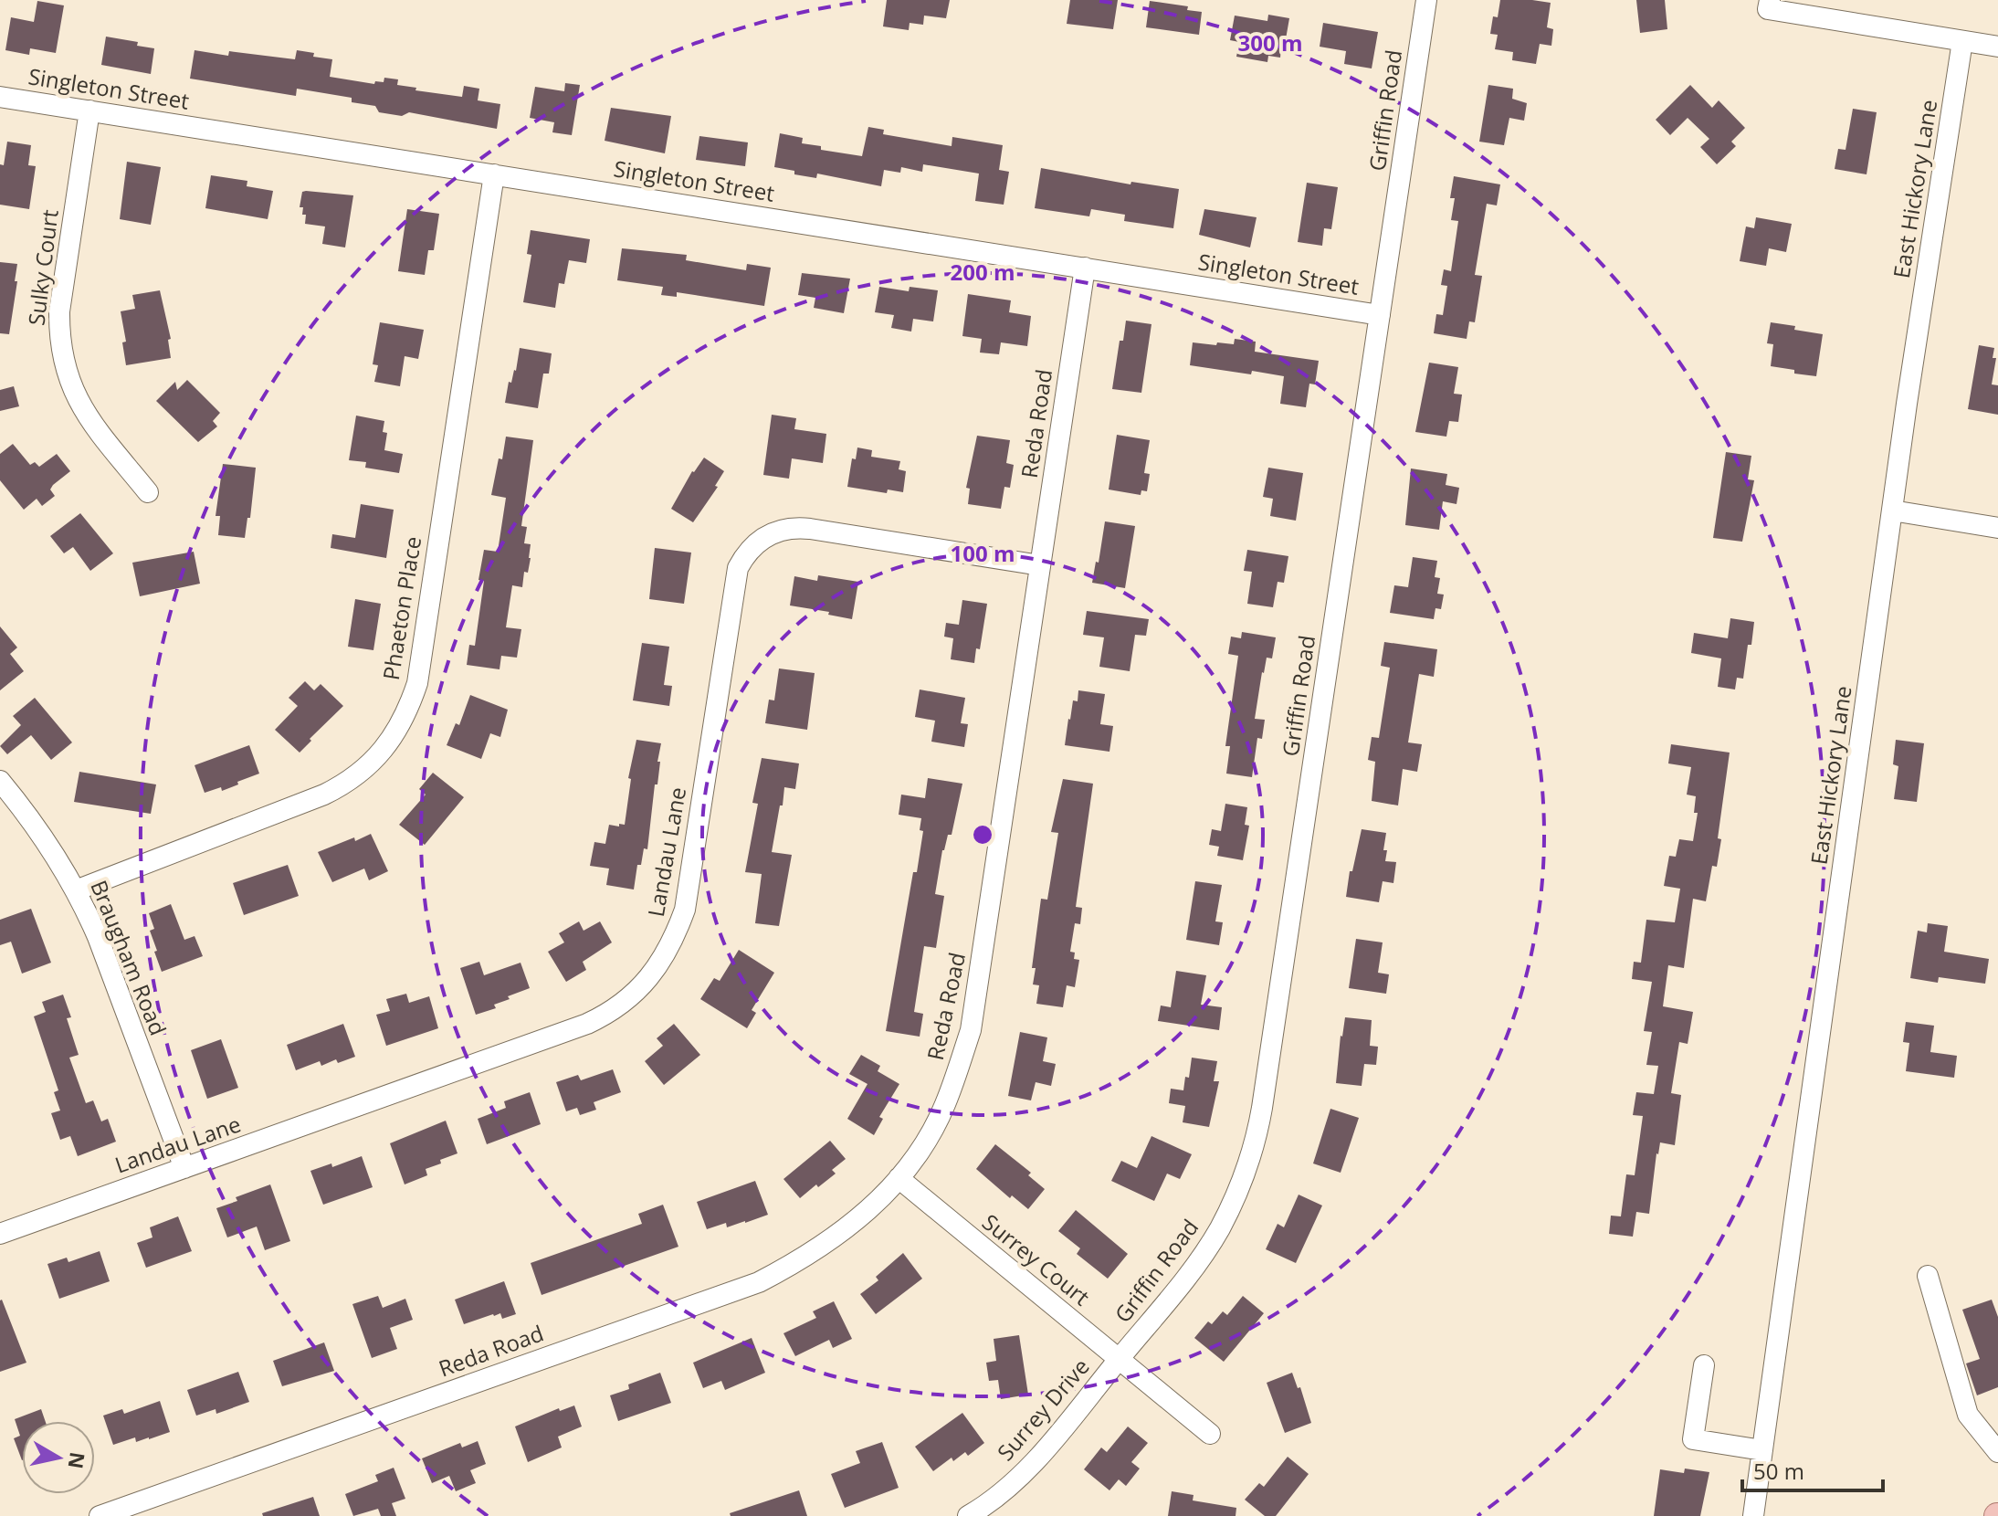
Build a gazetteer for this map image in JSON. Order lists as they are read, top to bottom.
{
  "streets": {
    "street": [
      "Singleton Street",
      "Griffin Road",
      "East Hickory Lane",
      "Sulky Court",
      "Reda Road",
      "Phaeton Place",
      "Landau Lane",
      "Braugham Road",
      "Surrey Court",
      "Surrey Drive"
    ]
  },
  "crossings": [
    ["Singleton Street", "Griffin Road"],
    ["Singleton Street", "Sulky Court"],
    ["Singleton Street", "Reda Road"],
    ["Singleton Street", "Phaeton Place"],
    ["Griffin Road", "Surrey Court"],
    ["Griffin Road", "Surrey Drive"],
    ["Reda Road", "Landau Lane"],
    ["Reda Road", "Surrey Court"],
    ["Phaeton Place", "Braugham Road"],
    ["Landau Lane", "Braugham Road"],
    ["Surrey Court", "Surrey Drive"]
  ],
  "scale_bar": "50 m",
  "north": "right",
  "rings": ["300 m", "200 m", "100 m"]
}
